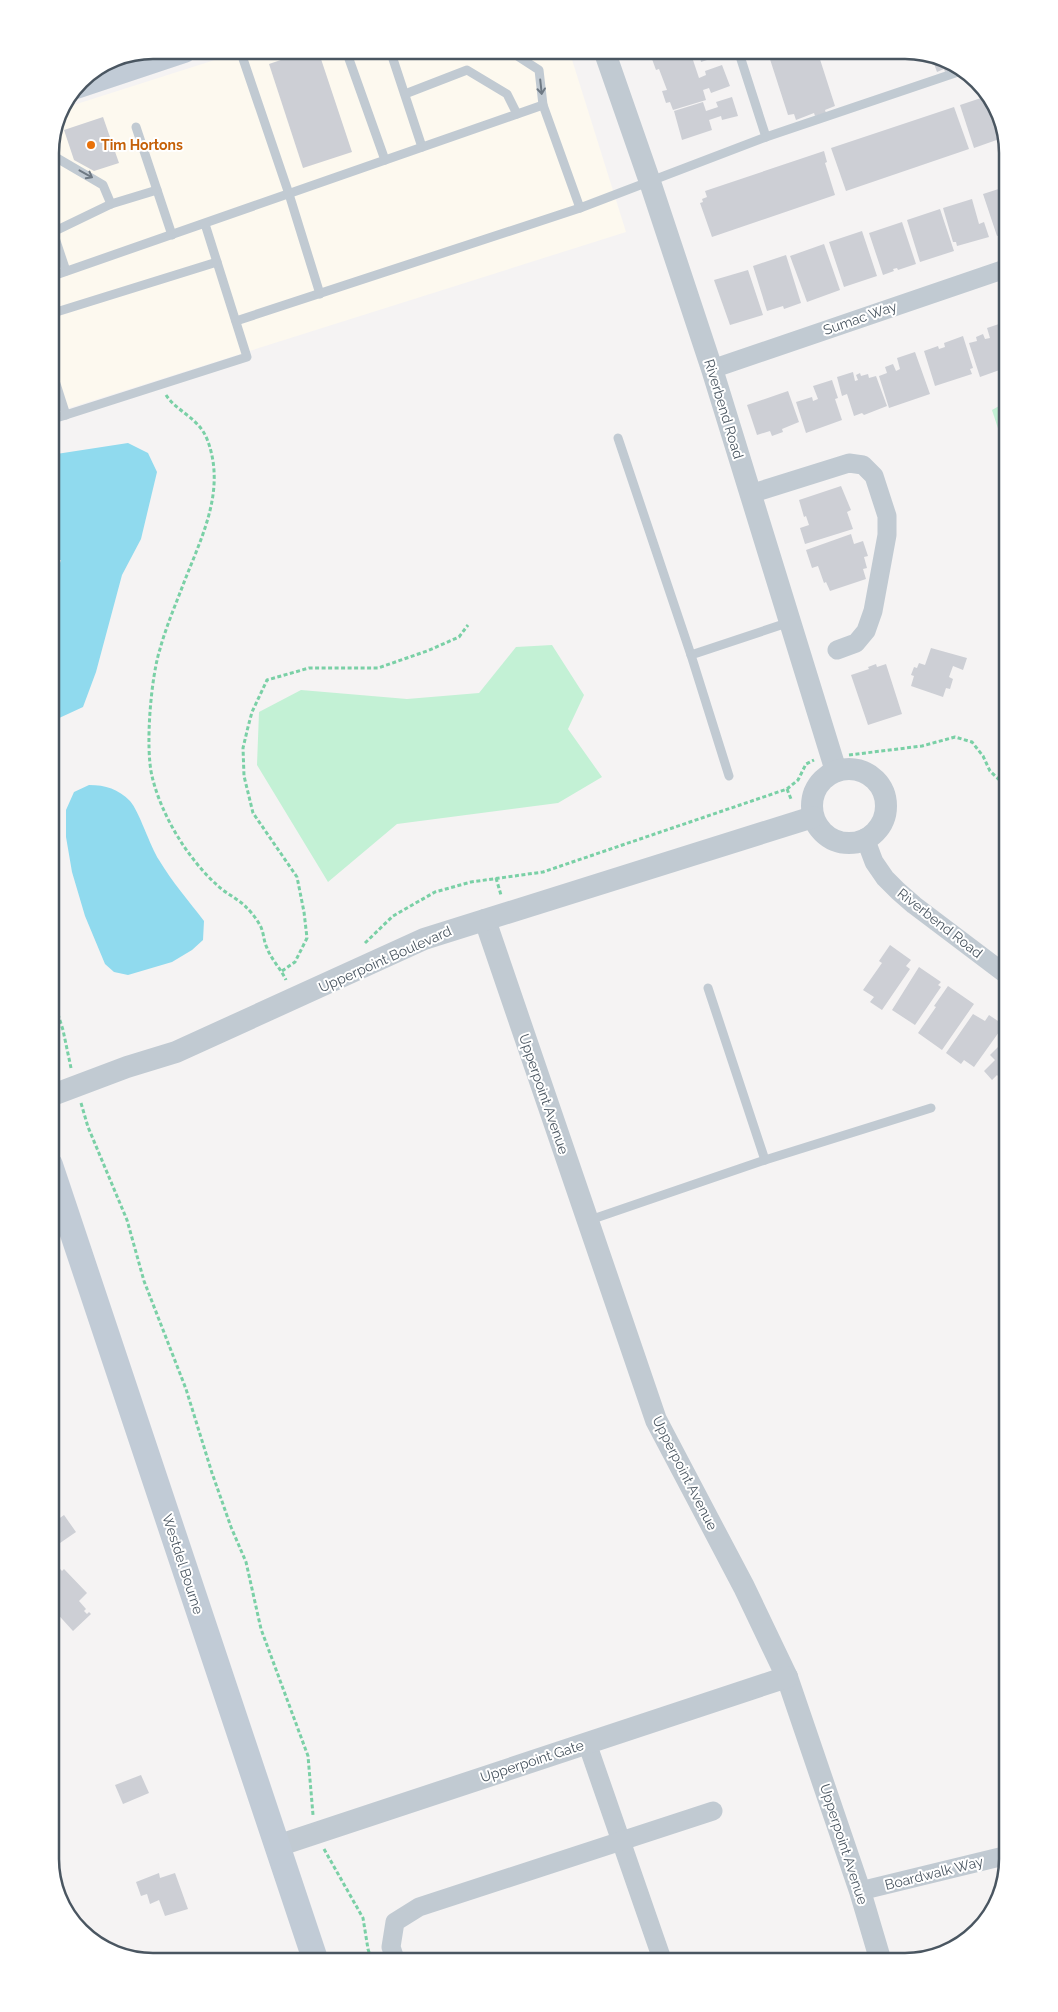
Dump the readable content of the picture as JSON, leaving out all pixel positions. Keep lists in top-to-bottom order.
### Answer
{
  "streets": {
    "main road": ["Westdel Bourne"],
    "street": [
      "Sumac Way",
      "Riverbend Road",
      "Upperpoint Boulevard",
      "Upperpoint Avenue",
      "Upperpoint Gate",
      "Boardwalk Way"
    ]
  },
  "crossings": [
    ["Sumac Way", "Riverbend Road"],
    ["Riverbend Road", "Upperpoint Boulevard"],
    ["Upperpoint Boulevard", "Upperpoint Avenue"],
    ["Upperpoint Avenue", "Upperpoint Gate"],
    ["Upperpoint Avenue", "Boardwalk Way"],
    ["Westdel Bourne", "Upperpoint Gate"]
  ],
  "places": ["Tim Hortons"]
}
